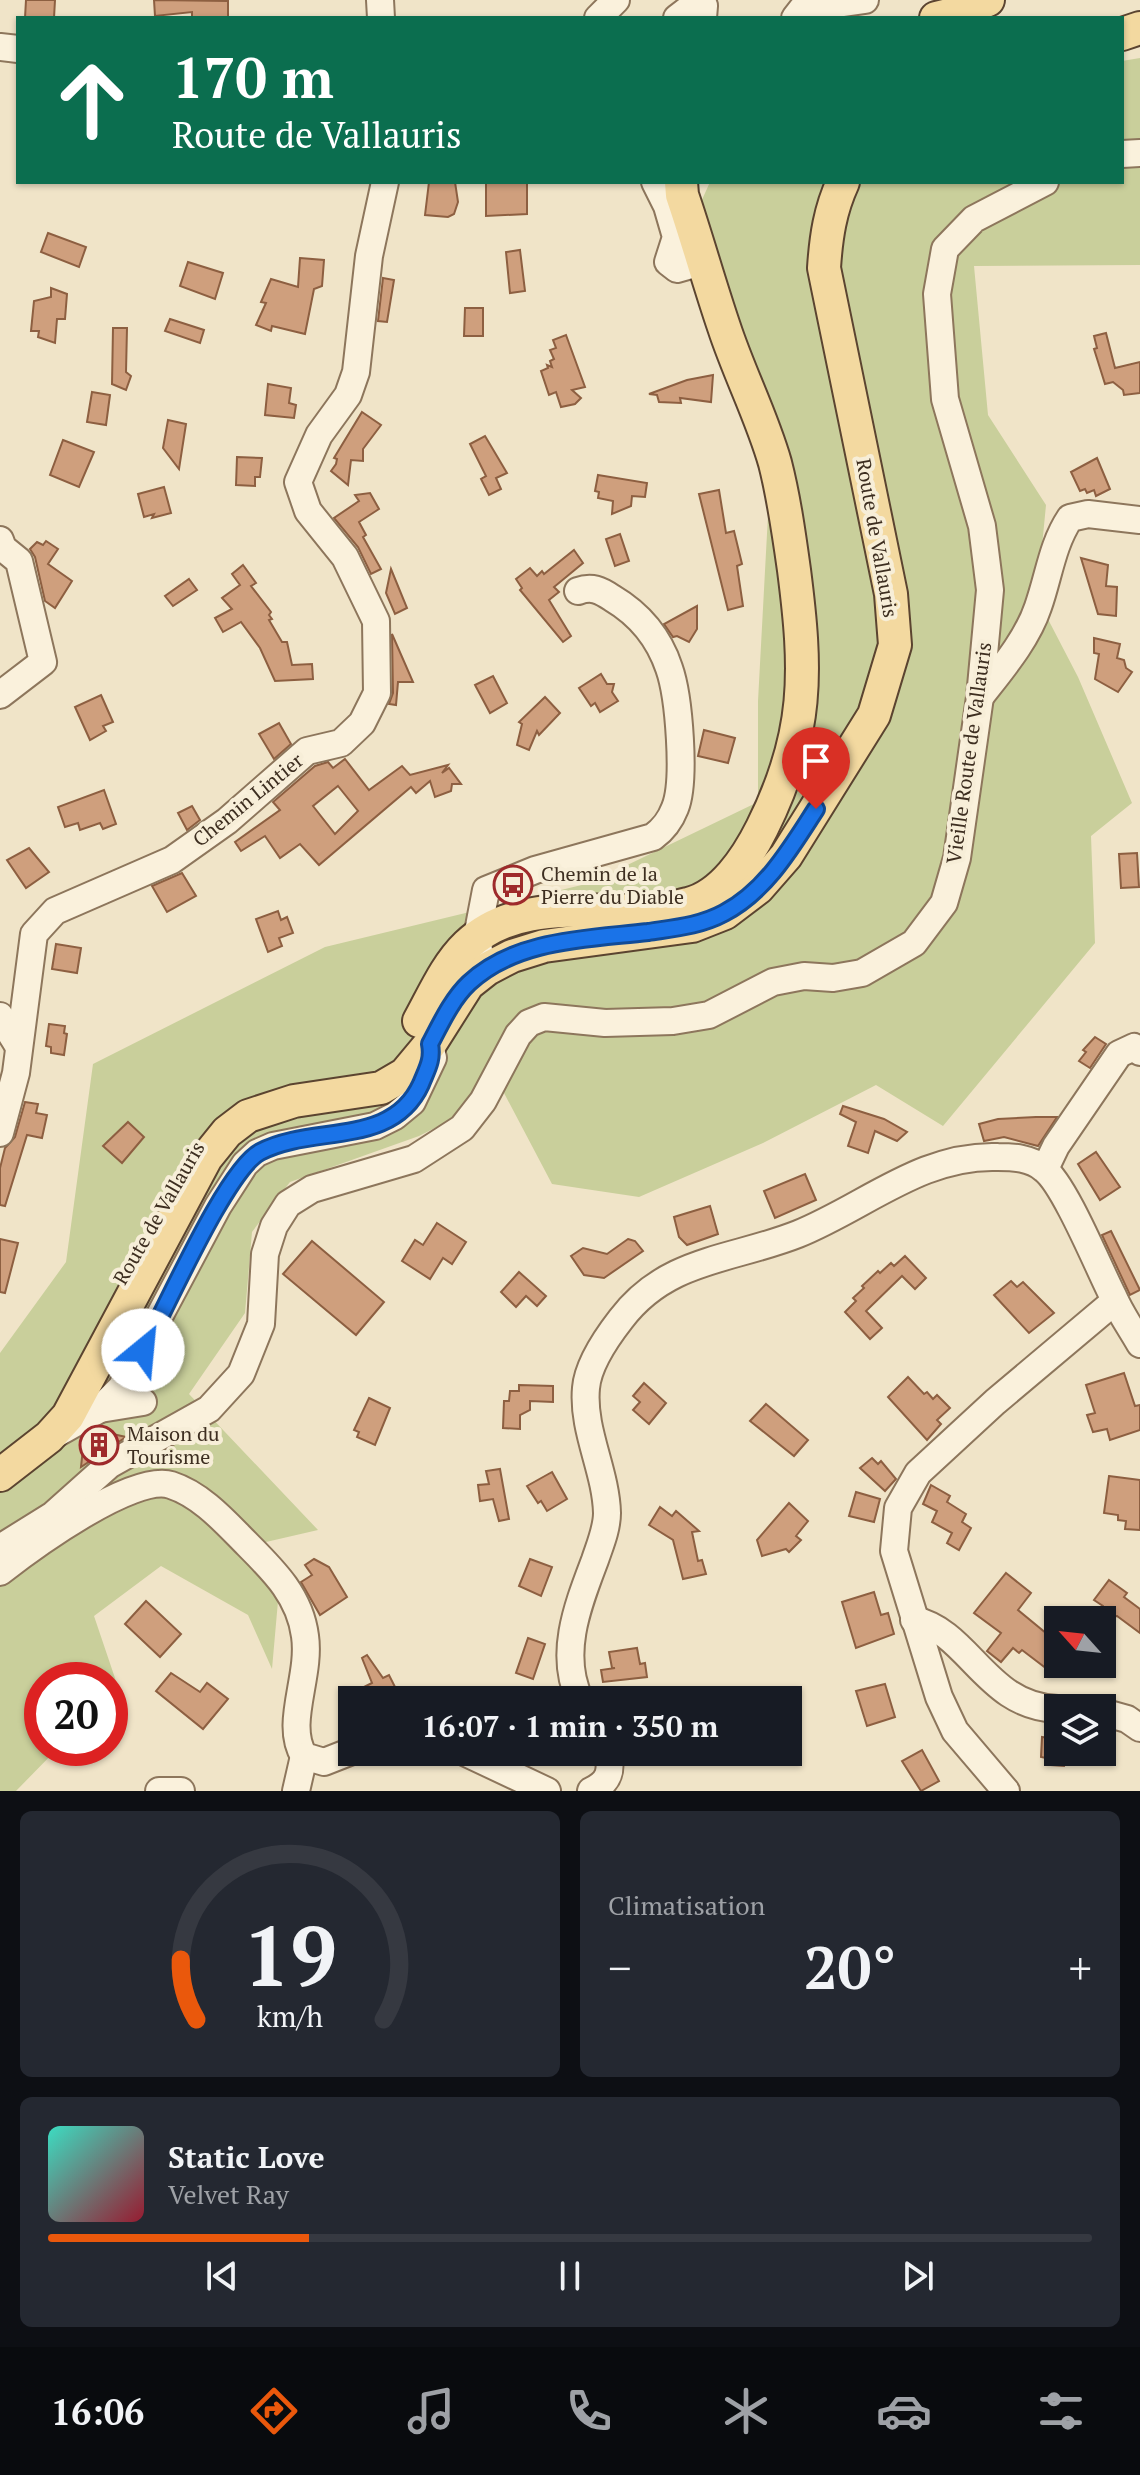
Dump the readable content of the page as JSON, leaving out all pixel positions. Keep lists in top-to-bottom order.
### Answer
{
  "streets": {
    "main road": ["Route de Vallauris"],
    "street": ["Vieille Route de Vallauris", "Chemin Lintier"]
  },
  "places": {
    "bus stop": ["Chemin de la Pierre du Diable"],
    "building": ["Maison du Tourisme"]
  },
  "north": "top left",
  "page": {
    "turn": ["170 m", "Route de Vallauris"],
    "limit": "20",
    "trip": "16:07 · 1 min · 350 m",
    "tile": "Climatisation",
    "heat": ["−", "20°", "+"],
    "song": ["Static Love", "Velvet Ray"],
    "tabs": "16:06",
    "gauge": ["19", "km/h"]
  }
}
